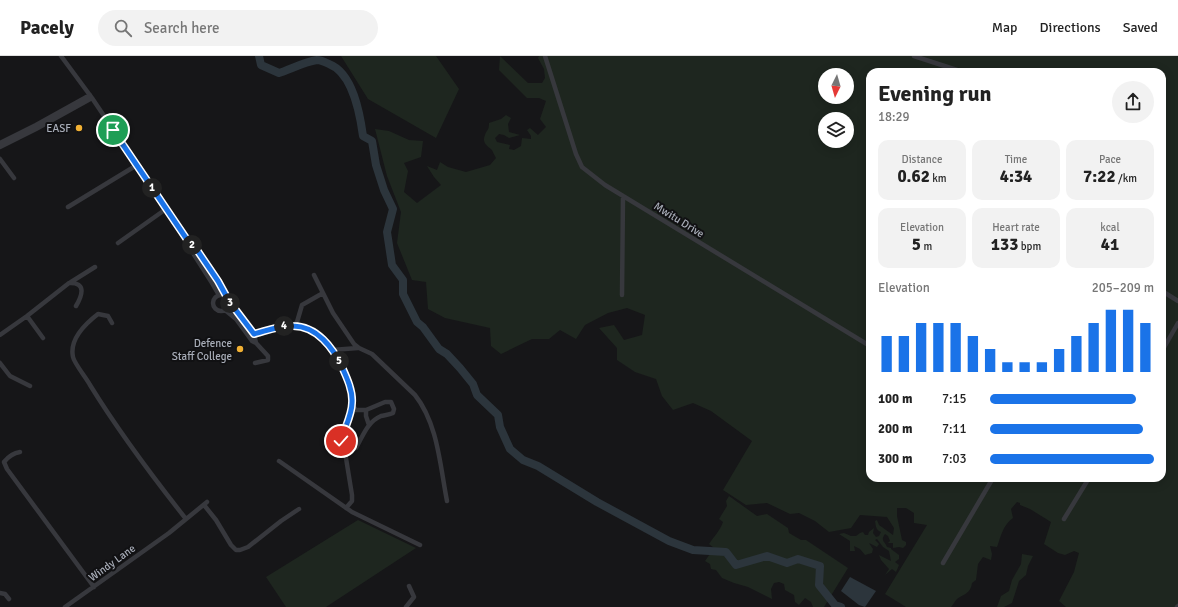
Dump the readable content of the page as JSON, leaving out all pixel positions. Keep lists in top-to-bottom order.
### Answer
{
  "streets": {
    "street": ["Mwitu Drive", "Windy Lane"]
  },
  "places": ["EASF", "Defence Staff College"],
  "north": "bottom",
  "page": {
    "header": "Pacely",
    "search": "Search here",
    "nav": ["Map", "Directions", "Saved"],
    "heading": ["Evening run", "18:29"],
    "stats": [
      ["Distance", "0.62 km"],
      ["Time", "4:34"],
      ["Pace", "7:22 /km"],
      ["Elevation", "5 m"],
      ["Heart rate", "133 bpm"],
      ["kcal", "41"]
    ],
    "pins": [
      "1",
      "2",
      "3",
      "4",
      "5"
    ],
    "chart": ["Elevation", "205–209 m"],
    "list": [
      {
        "name": "100 m",
        "note": "7:15"
      },
      {
        "name": "200 m",
        "note": "7:11"
      },
      {
        "name": "300 m",
        "note": "7:03"
      }
    ]
  }
}
